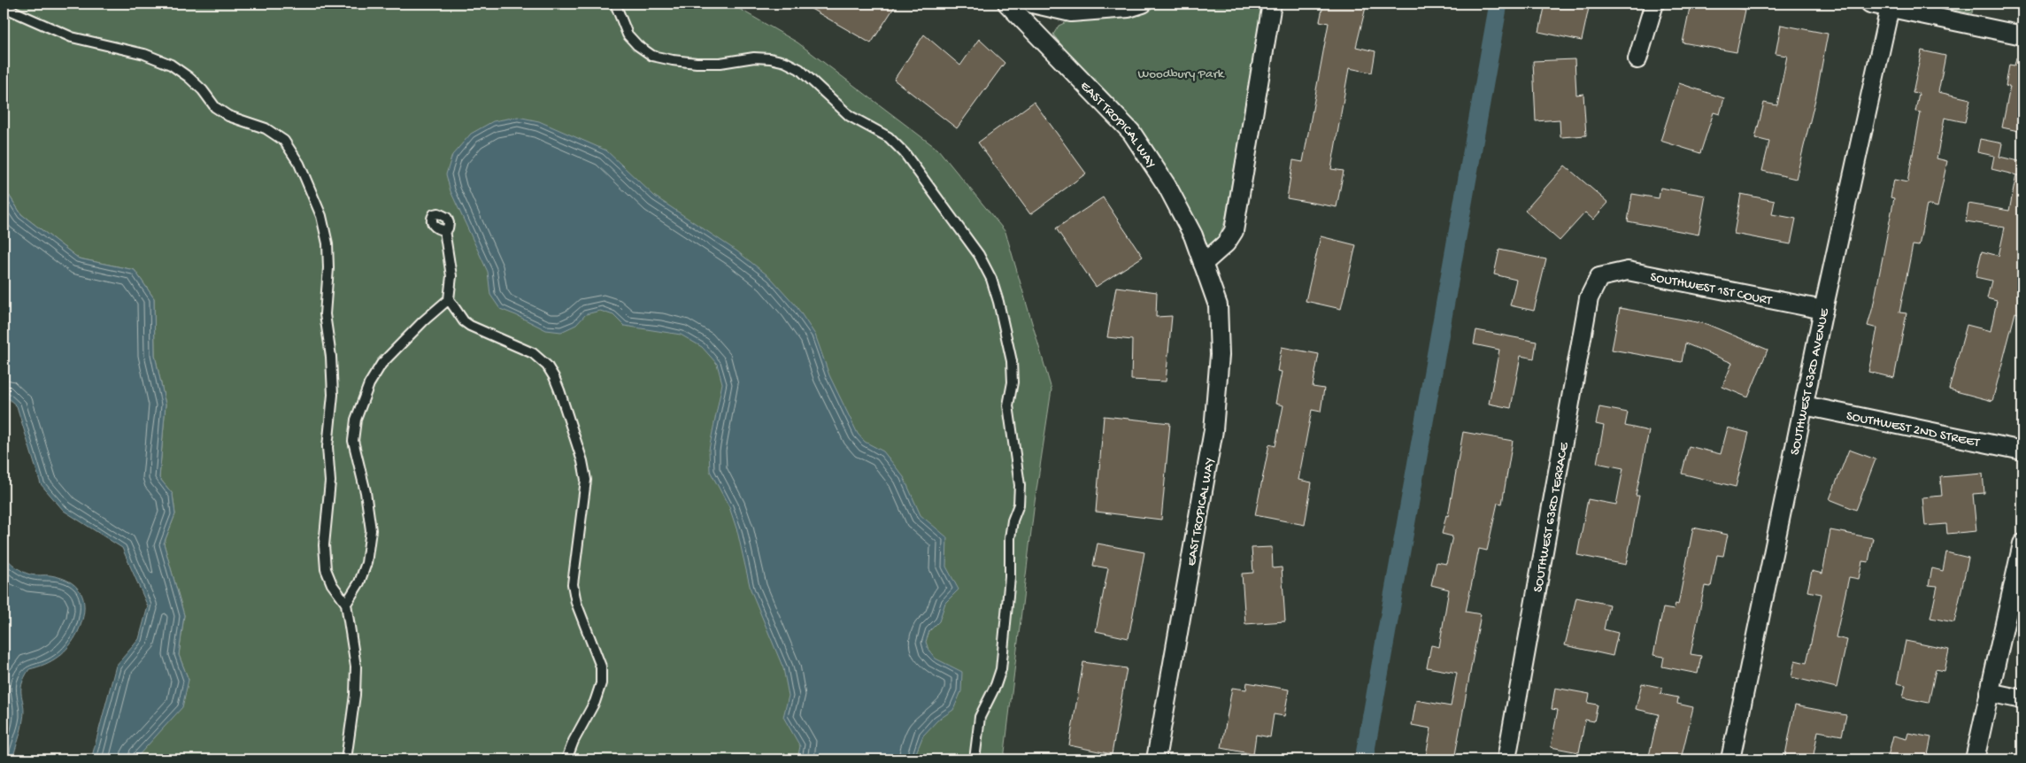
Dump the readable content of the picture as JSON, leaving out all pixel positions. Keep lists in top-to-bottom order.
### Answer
{
  "streets": {
    "street": [
      "EAST TROPICAL WAY",
      "SOUTHWEST 1ST COURT",
      "SOUTHWEST 63RD AVENUE",
      "SOUTHWEST 2ND STREET",
      "SOUTHWEST 63RD TERRACE"
    ]
  },
  "crossings": [
    ["SOUTHWEST 1ST COURT", "SOUTHWEST 63RD AVENUE"],
    ["SOUTHWEST 1ST COURT", "SOUTHWEST 63RD TERRACE"],
    ["SOUTHWEST 63RD AVENUE", "SOUTHWEST 2ND STREET"]
  ],
  "parks": ["Woodbury Park"]
}
